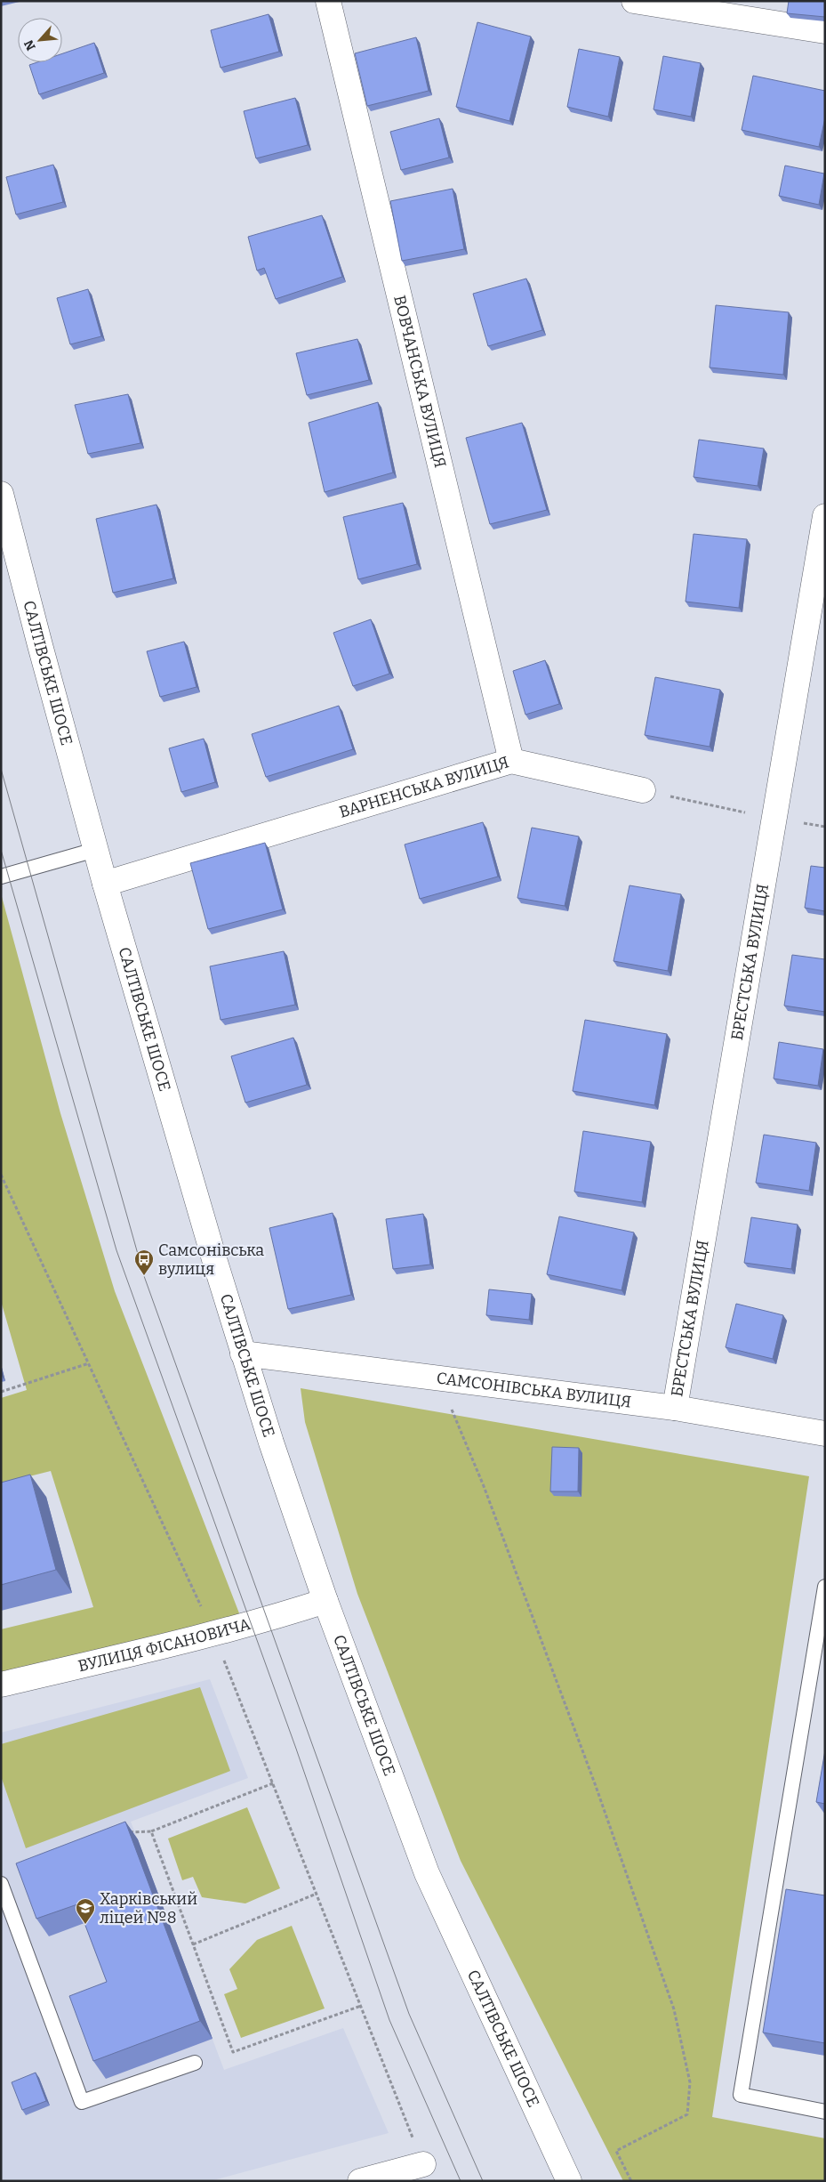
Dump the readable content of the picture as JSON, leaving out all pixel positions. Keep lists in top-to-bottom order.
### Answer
{
  "streets": {
    "street": [
      "ВОВЧАНСЬКА ВУЛИЦЯ",
      "САЛТІВСЬКЕ ШОСЕ",
      "ВАРНЕНСЬКА ВУЛИЦЯ",
      "БРЕСТСЬКА ВУЛИЦЯ",
      "САМСОНІВСЬКА ВУЛИЦЯ",
      "ВУЛИЦЯ ФІСАНОВИЧА"
    ]
  },
  "crossings": [
    ["ВОВЧАНСЬКА ВУЛИЦЯ", "ВАРНЕНСЬКА ВУЛИЦЯ"],
    ["САЛТІВСЬКЕ ШОСЕ", "ВАРНЕНСЬКА ВУЛИЦЯ"],
    ["САЛТІВСЬКЕ ШОСЕ", "САМСОНІВСЬКА ВУЛИЦЯ"],
    ["САЛТІВСЬКЕ ШОСЕ", "ВУЛИЦЯ ФІСАНОВИЧА"],
    ["БРЕСТСЬКА ВУЛИЦЯ", "САМСОНІВСЬКА ВУЛИЦЯ"]
  ],
  "places": {
    "bus stop": ["Самсонівська вулиця"],
    "school or university": ["Харківський ліцей №8"]
  },
  "north": "bottom left"
}
